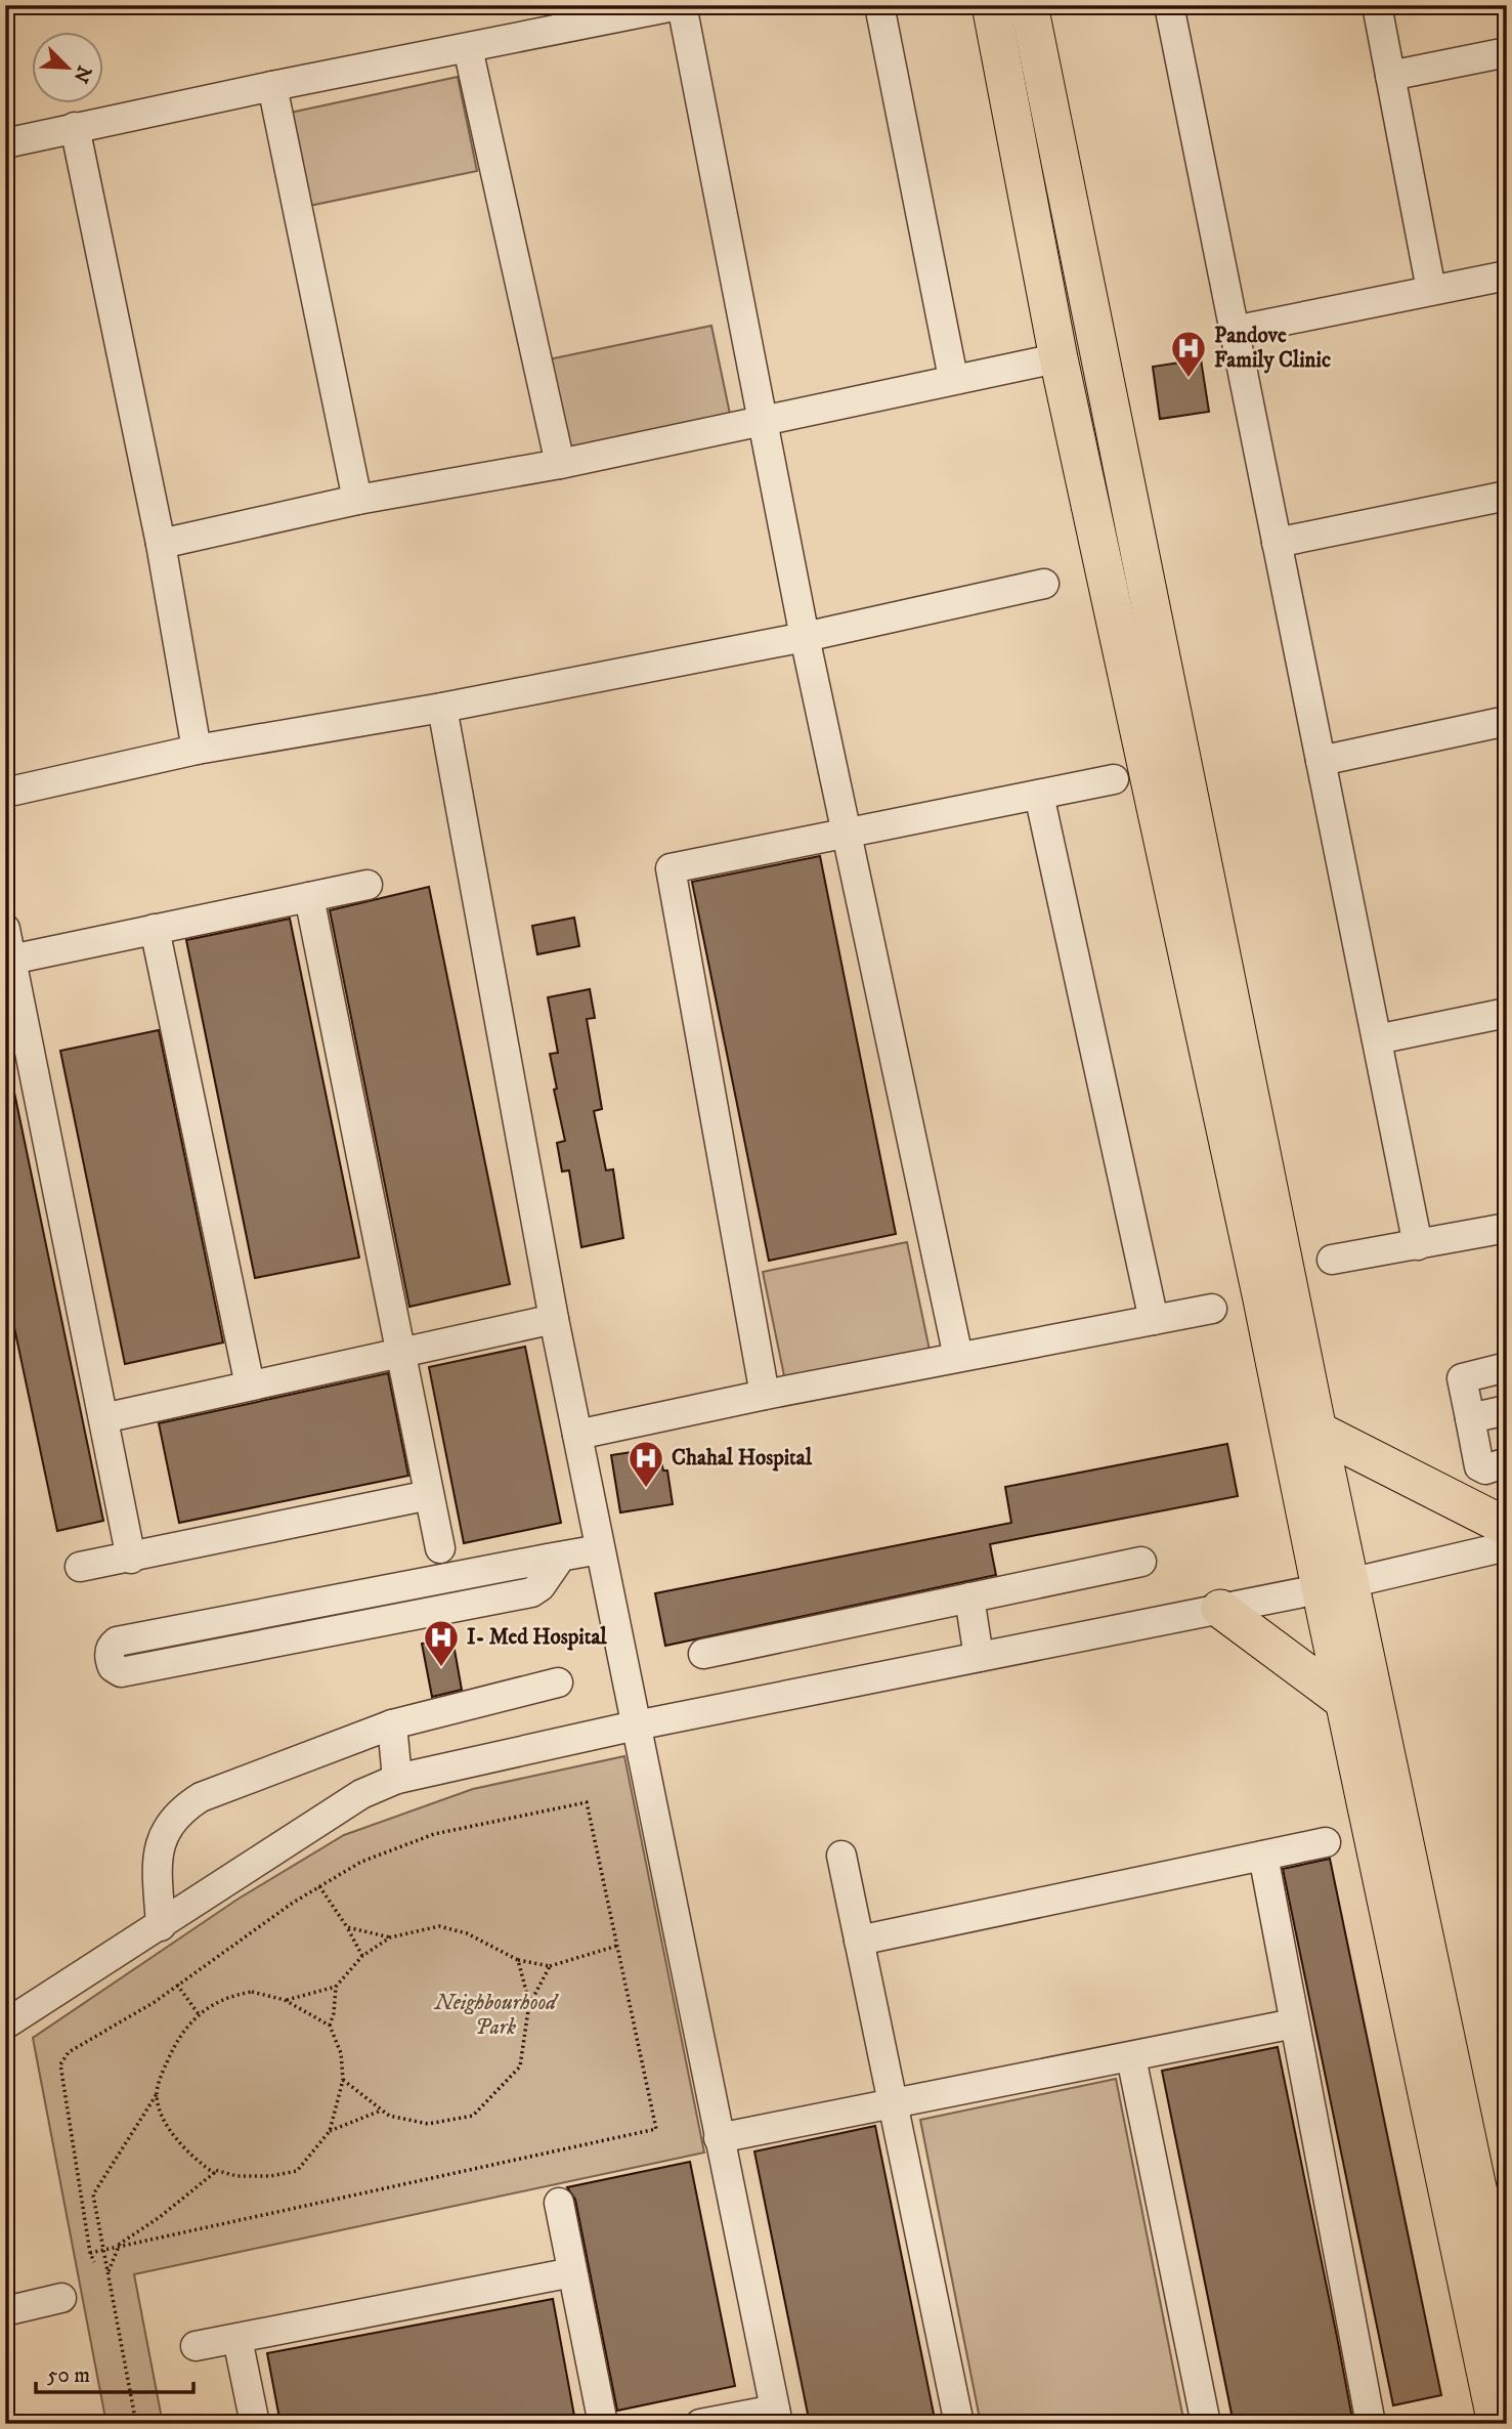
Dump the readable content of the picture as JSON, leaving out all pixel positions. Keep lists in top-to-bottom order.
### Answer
{
  "parks": ["Neighbourhood Park"],
  "places": {
    "hospital": ["Pandove Family Clinic", "Chahal Hospital", "I- Med Hospital"]
  },
  "scale_bar": "50 m",
  "north": "bottom right"
}
